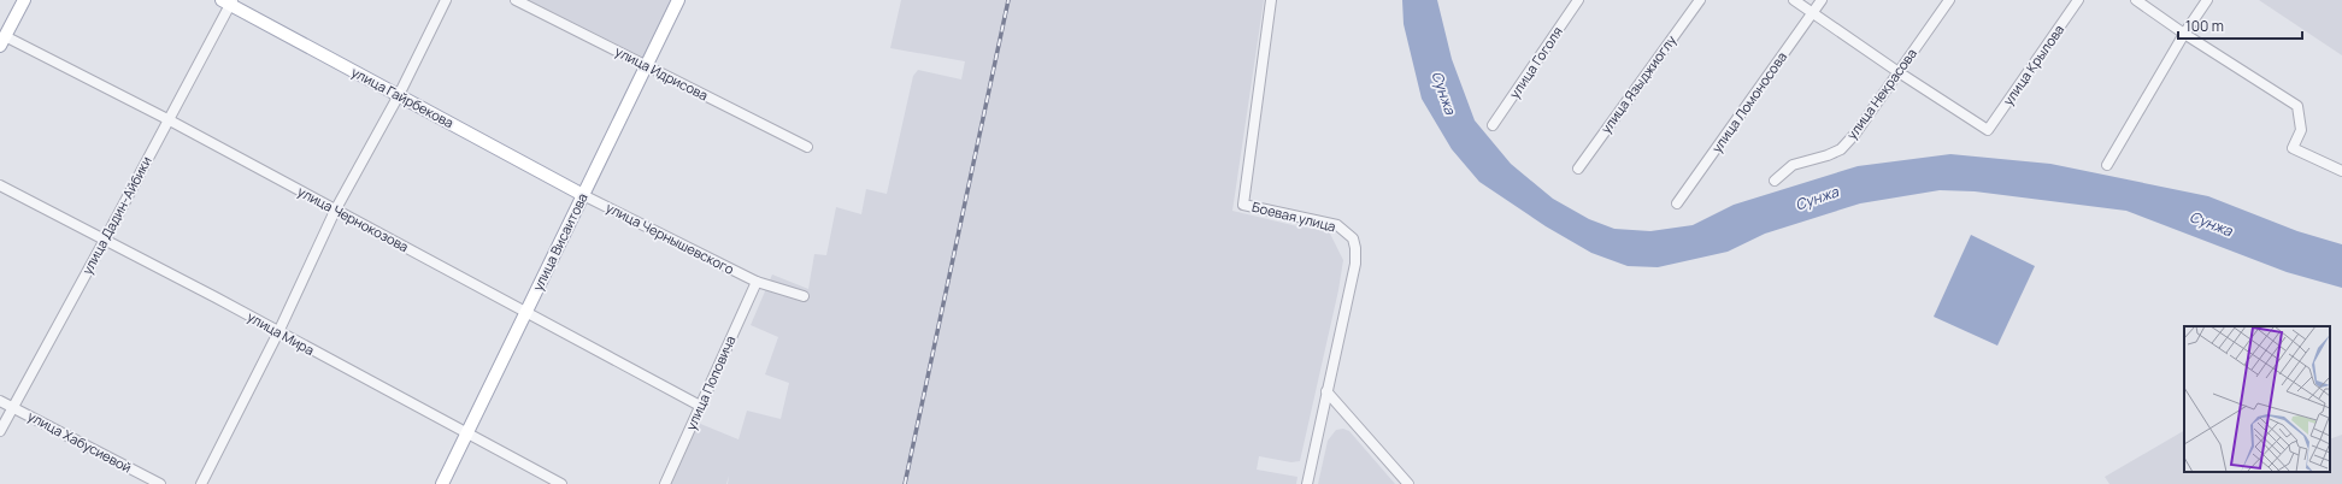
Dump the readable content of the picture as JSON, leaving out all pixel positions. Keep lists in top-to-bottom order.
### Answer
{
  "streets": {
    "main road": ["улица Гайрбекова", "улица Висаитова"],
    "street": [
      "улица Гоголя",
      "улица Крылова",
      "улица Идрисова",
      "улица Языджиоглу",
      "улица Некрасова",
      "улица Ломоносова",
      "улица Дадин-Айбики",
      "Боевая улица",
      "улица Чернокозова",
      "улица Чернышевского",
      "улица Мира",
      "улица Поповича",
      "улица Хабусиевой"
    ]
  },
  "crossings": [
    ["улица Крылова", "улица Некрасова"],
    ["улица Идрисова", "улица Висаитова"],
    ["улица Гайрбекова", "улица Дадин-Айбики"],
    ["улица Гайрбекова", "улица Чернышевского"],
    ["улица Гайрбекова", "улица Висаитова"],
    ["улица Дадин-Айбики", "улица Чернокозова"],
    ["улица Дадин-Айбики", "улица Мира"],
    ["улица Дадин-Айбики", "улица Хабусиевой"],
    ["улица Чернокозова", "улица Висаитова"],
    ["улица Чернокозова", "улица Поповича"],
    ["улица Чернышевского", "улица Висаитова"],
    ["улица Чернышевского", "улица Поповича"],
    ["улица Висаитова", "улица Мира"]
  ],
  "water": ["Сунжа"],
  "scale_bar": "100 m"
}
